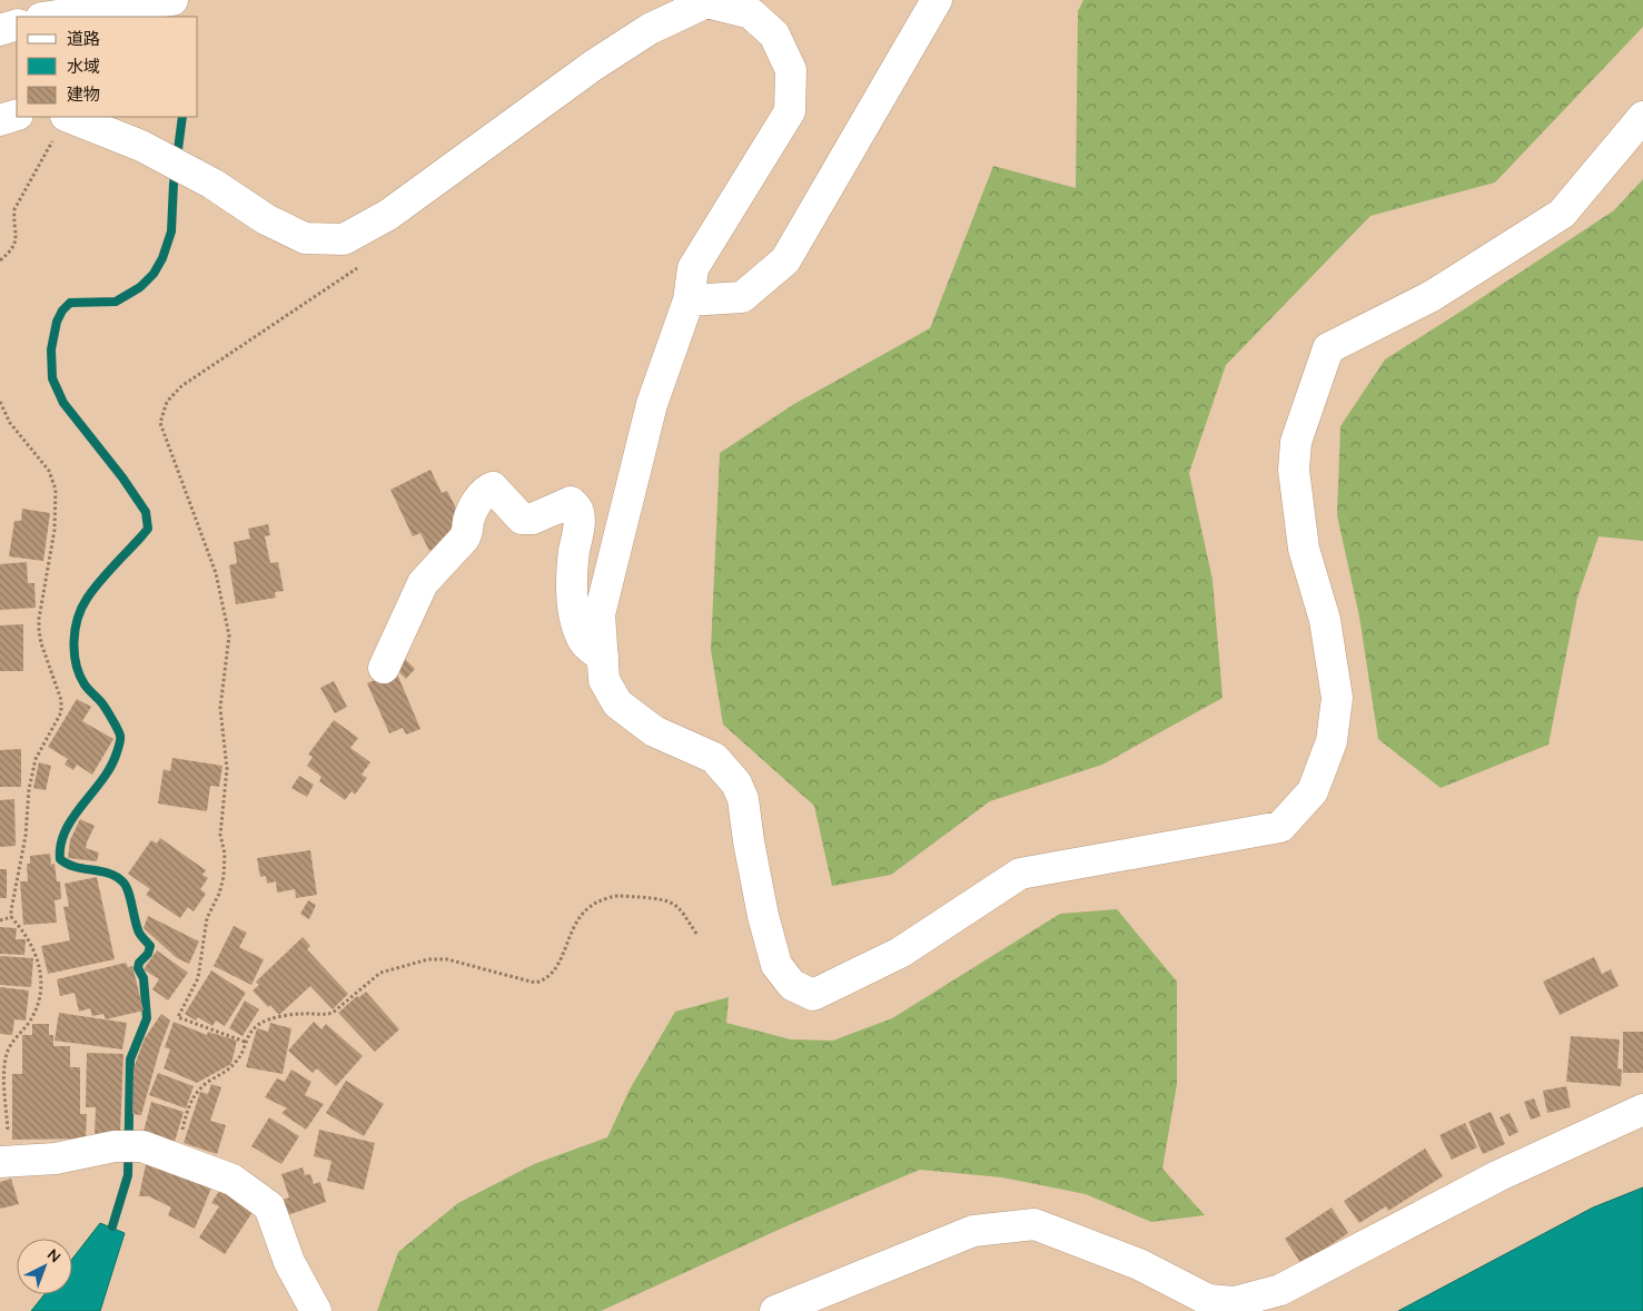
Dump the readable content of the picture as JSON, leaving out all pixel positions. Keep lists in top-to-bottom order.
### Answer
{
  "legend": ["道路", "水域", "建物"],
  "north": "top right"
}
